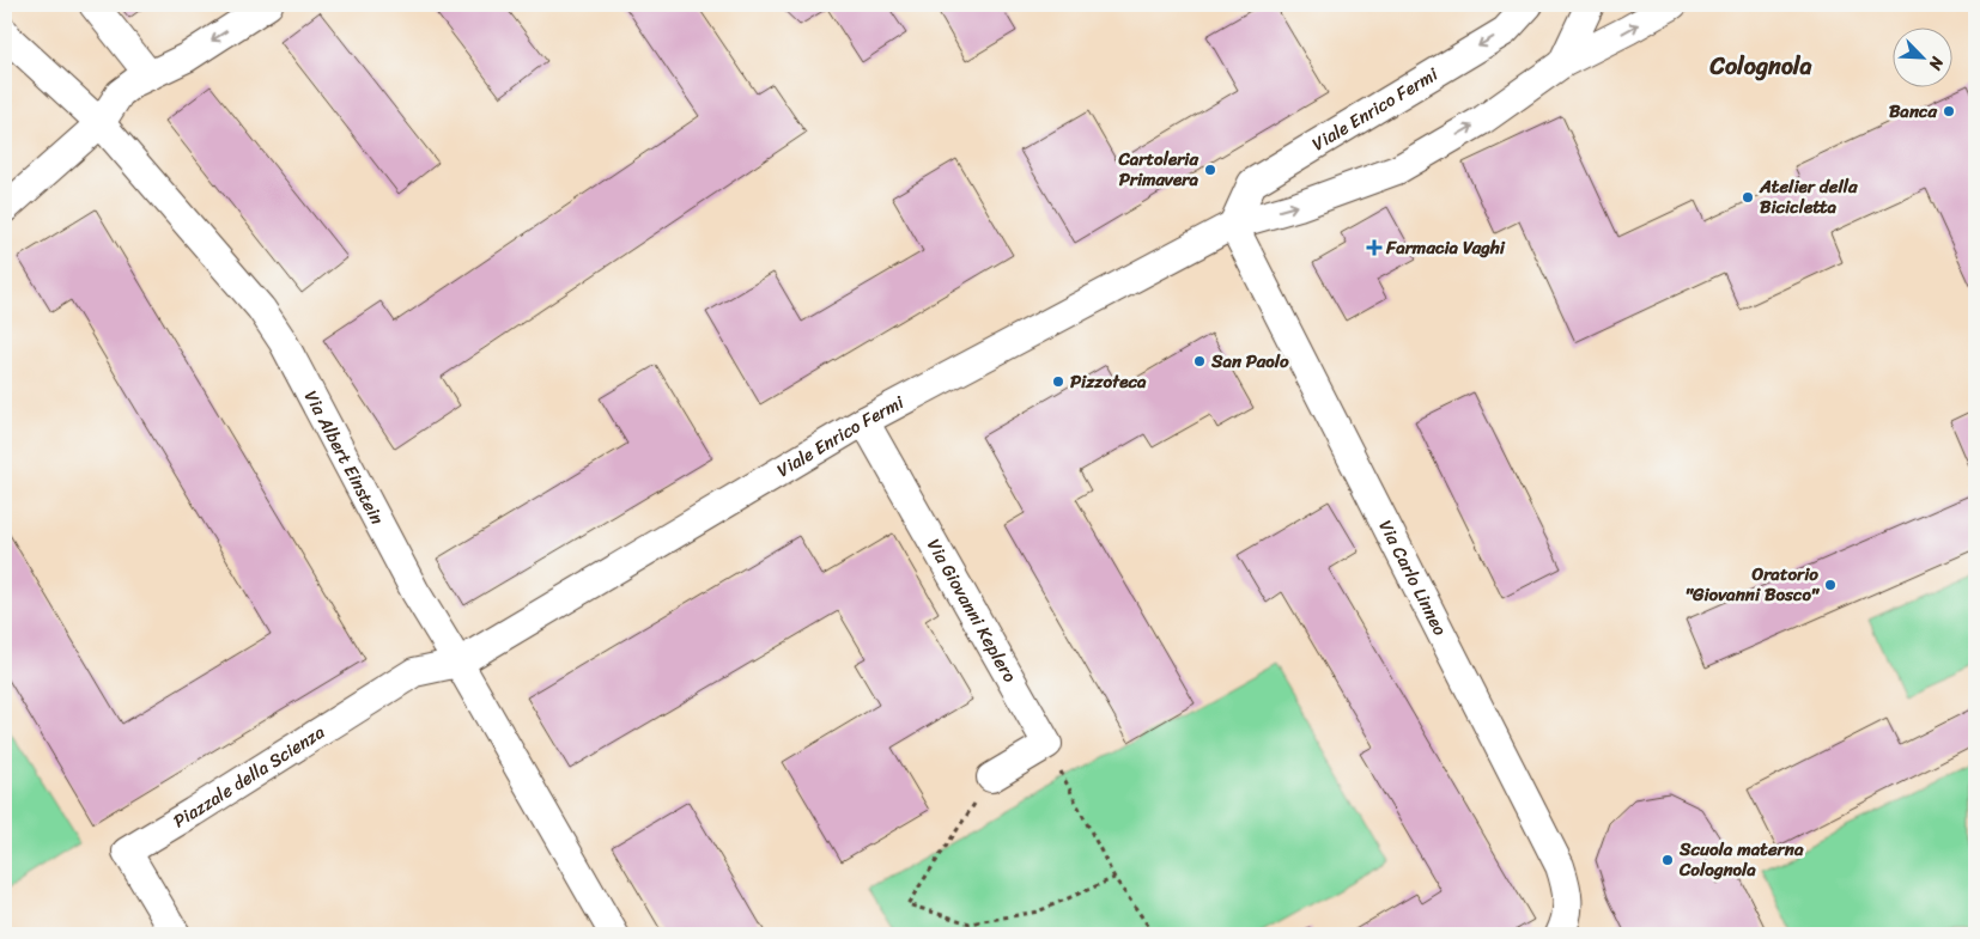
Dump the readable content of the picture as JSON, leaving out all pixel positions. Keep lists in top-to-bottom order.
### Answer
{
  "streets": {
    "street": [
      "Viale Enrico Fermi",
      "Via Albert Einstein",
      "Via Carlo Linneo",
      "Via Giovanni Keplero",
      "Piazzale della Scienza"
    ]
  },
  "crossings": [
    ["Viale Enrico Fermi", "Via Albert Einstein"],
    ["Viale Enrico Fermi", "Via Carlo Linneo"],
    ["Viale Enrico Fermi", "Via Giovanni Keplero"],
    ["Viale Enrico Fermi", "Piazzale della Scienza"],
    ["Via Albert Einstein", "Piazzale della Scienza"]
  ],
  "districts": ["Colognola"],
  "places": {
    "other": [
      "Banca",
      "Cartoleria Primavera",
      "Atelier della Bicicletta",
      "San Paolo",
      "Pizzoteca",
      "Oratorio \"Giovanni Bosco\"",
      "Scuola materna Colognola"
    ],
    "health": ["Farmacia Vaghi"]
  },
  "north": "bottom right"
}
